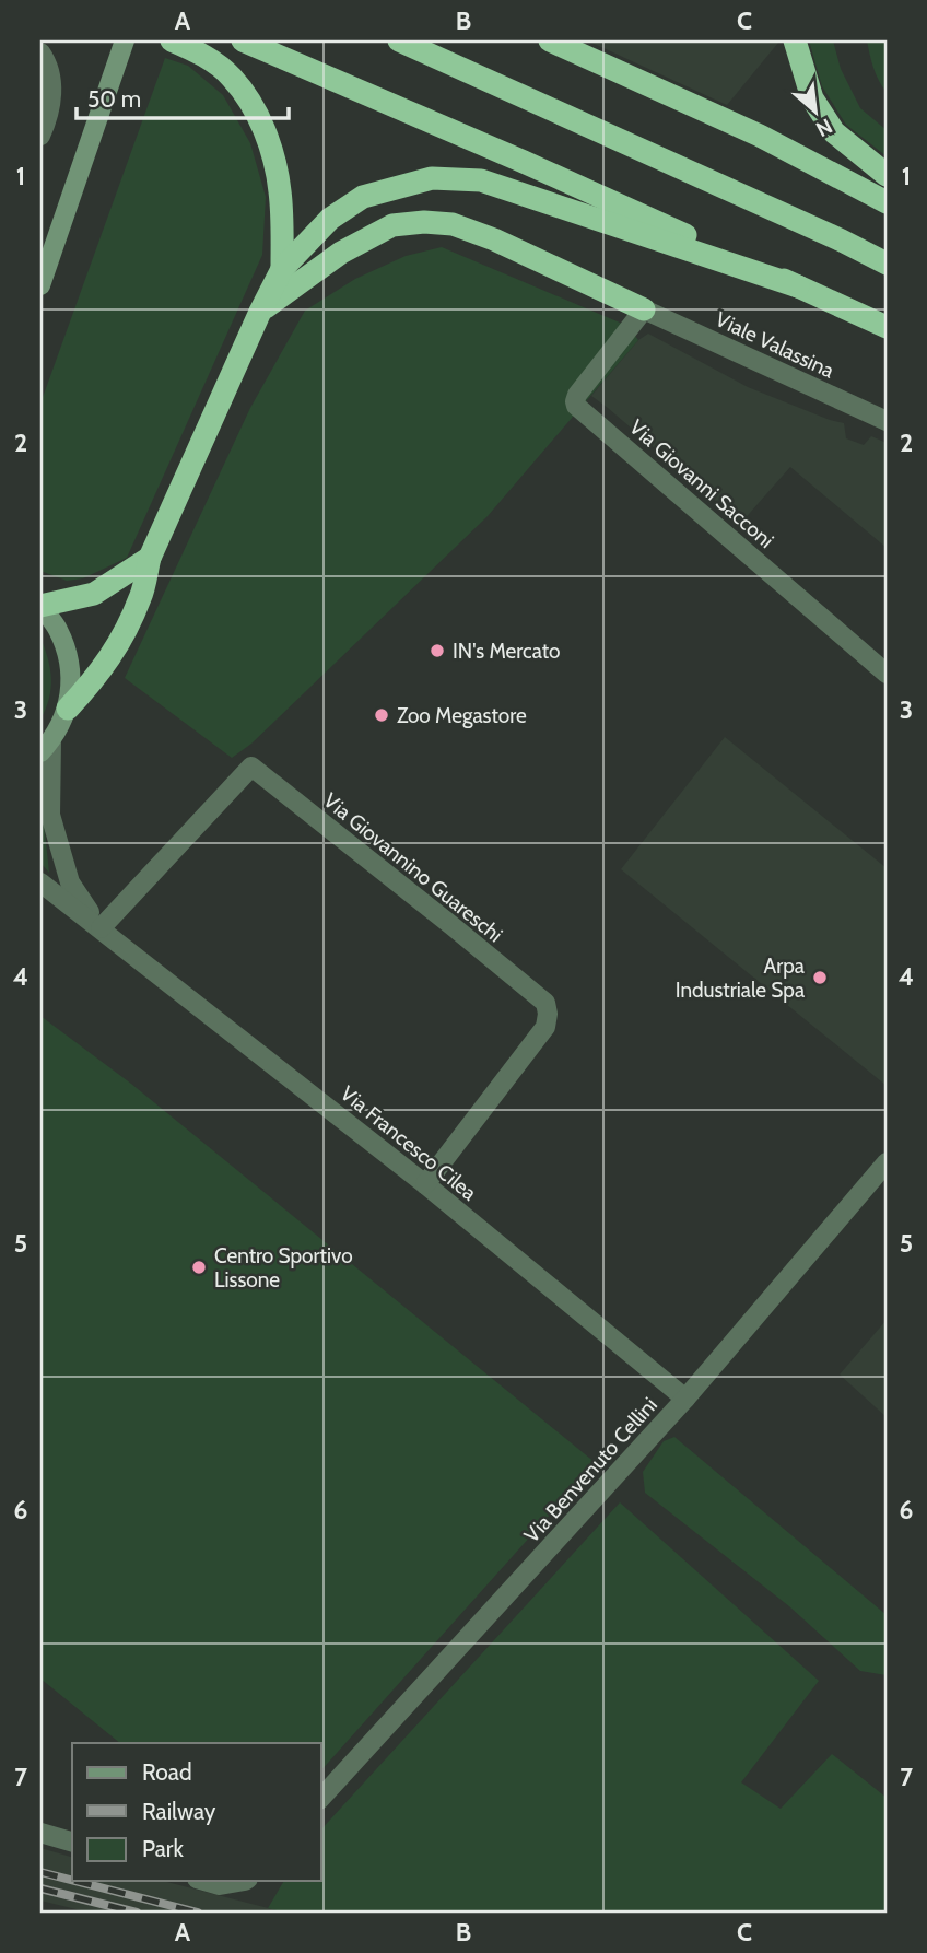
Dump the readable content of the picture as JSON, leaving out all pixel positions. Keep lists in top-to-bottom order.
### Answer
{
  "streets": {
    "street": [
      "Viale Valassina",
      "Via Giovanni Sacconi",
      "Via Giovannino Guareschi",
      "Via Francesco Cilea",
      "Via Benvenuto Cellini"
    ]
  },
  "crossings": [
    ["Viale Valassina", "Via Giovanni Sacconi"],
    ["Via Giovannino Guareschi", "Via Francesco Cilea"],
    ["Via Francesco Cilea", "Via Benvenuto Cellini"]
  ],
  "places": [
    "IN's Mercato",
    "Zoo Megastore",
    "Arpa Industriale Spa",
    "Centro Sportivo Lissone"
  ],
  "legend": ["Road", "Railway", "Park"],
  "scale_bar": "50 m",
  "north": "bottom right",
  "grid": {
    "columns": ["A", "B", "C"],
    "rows": [
      "1",
      "2",
      "3",
      "4",
      "5",
      "6",
      "7"
    ]
  }
}
